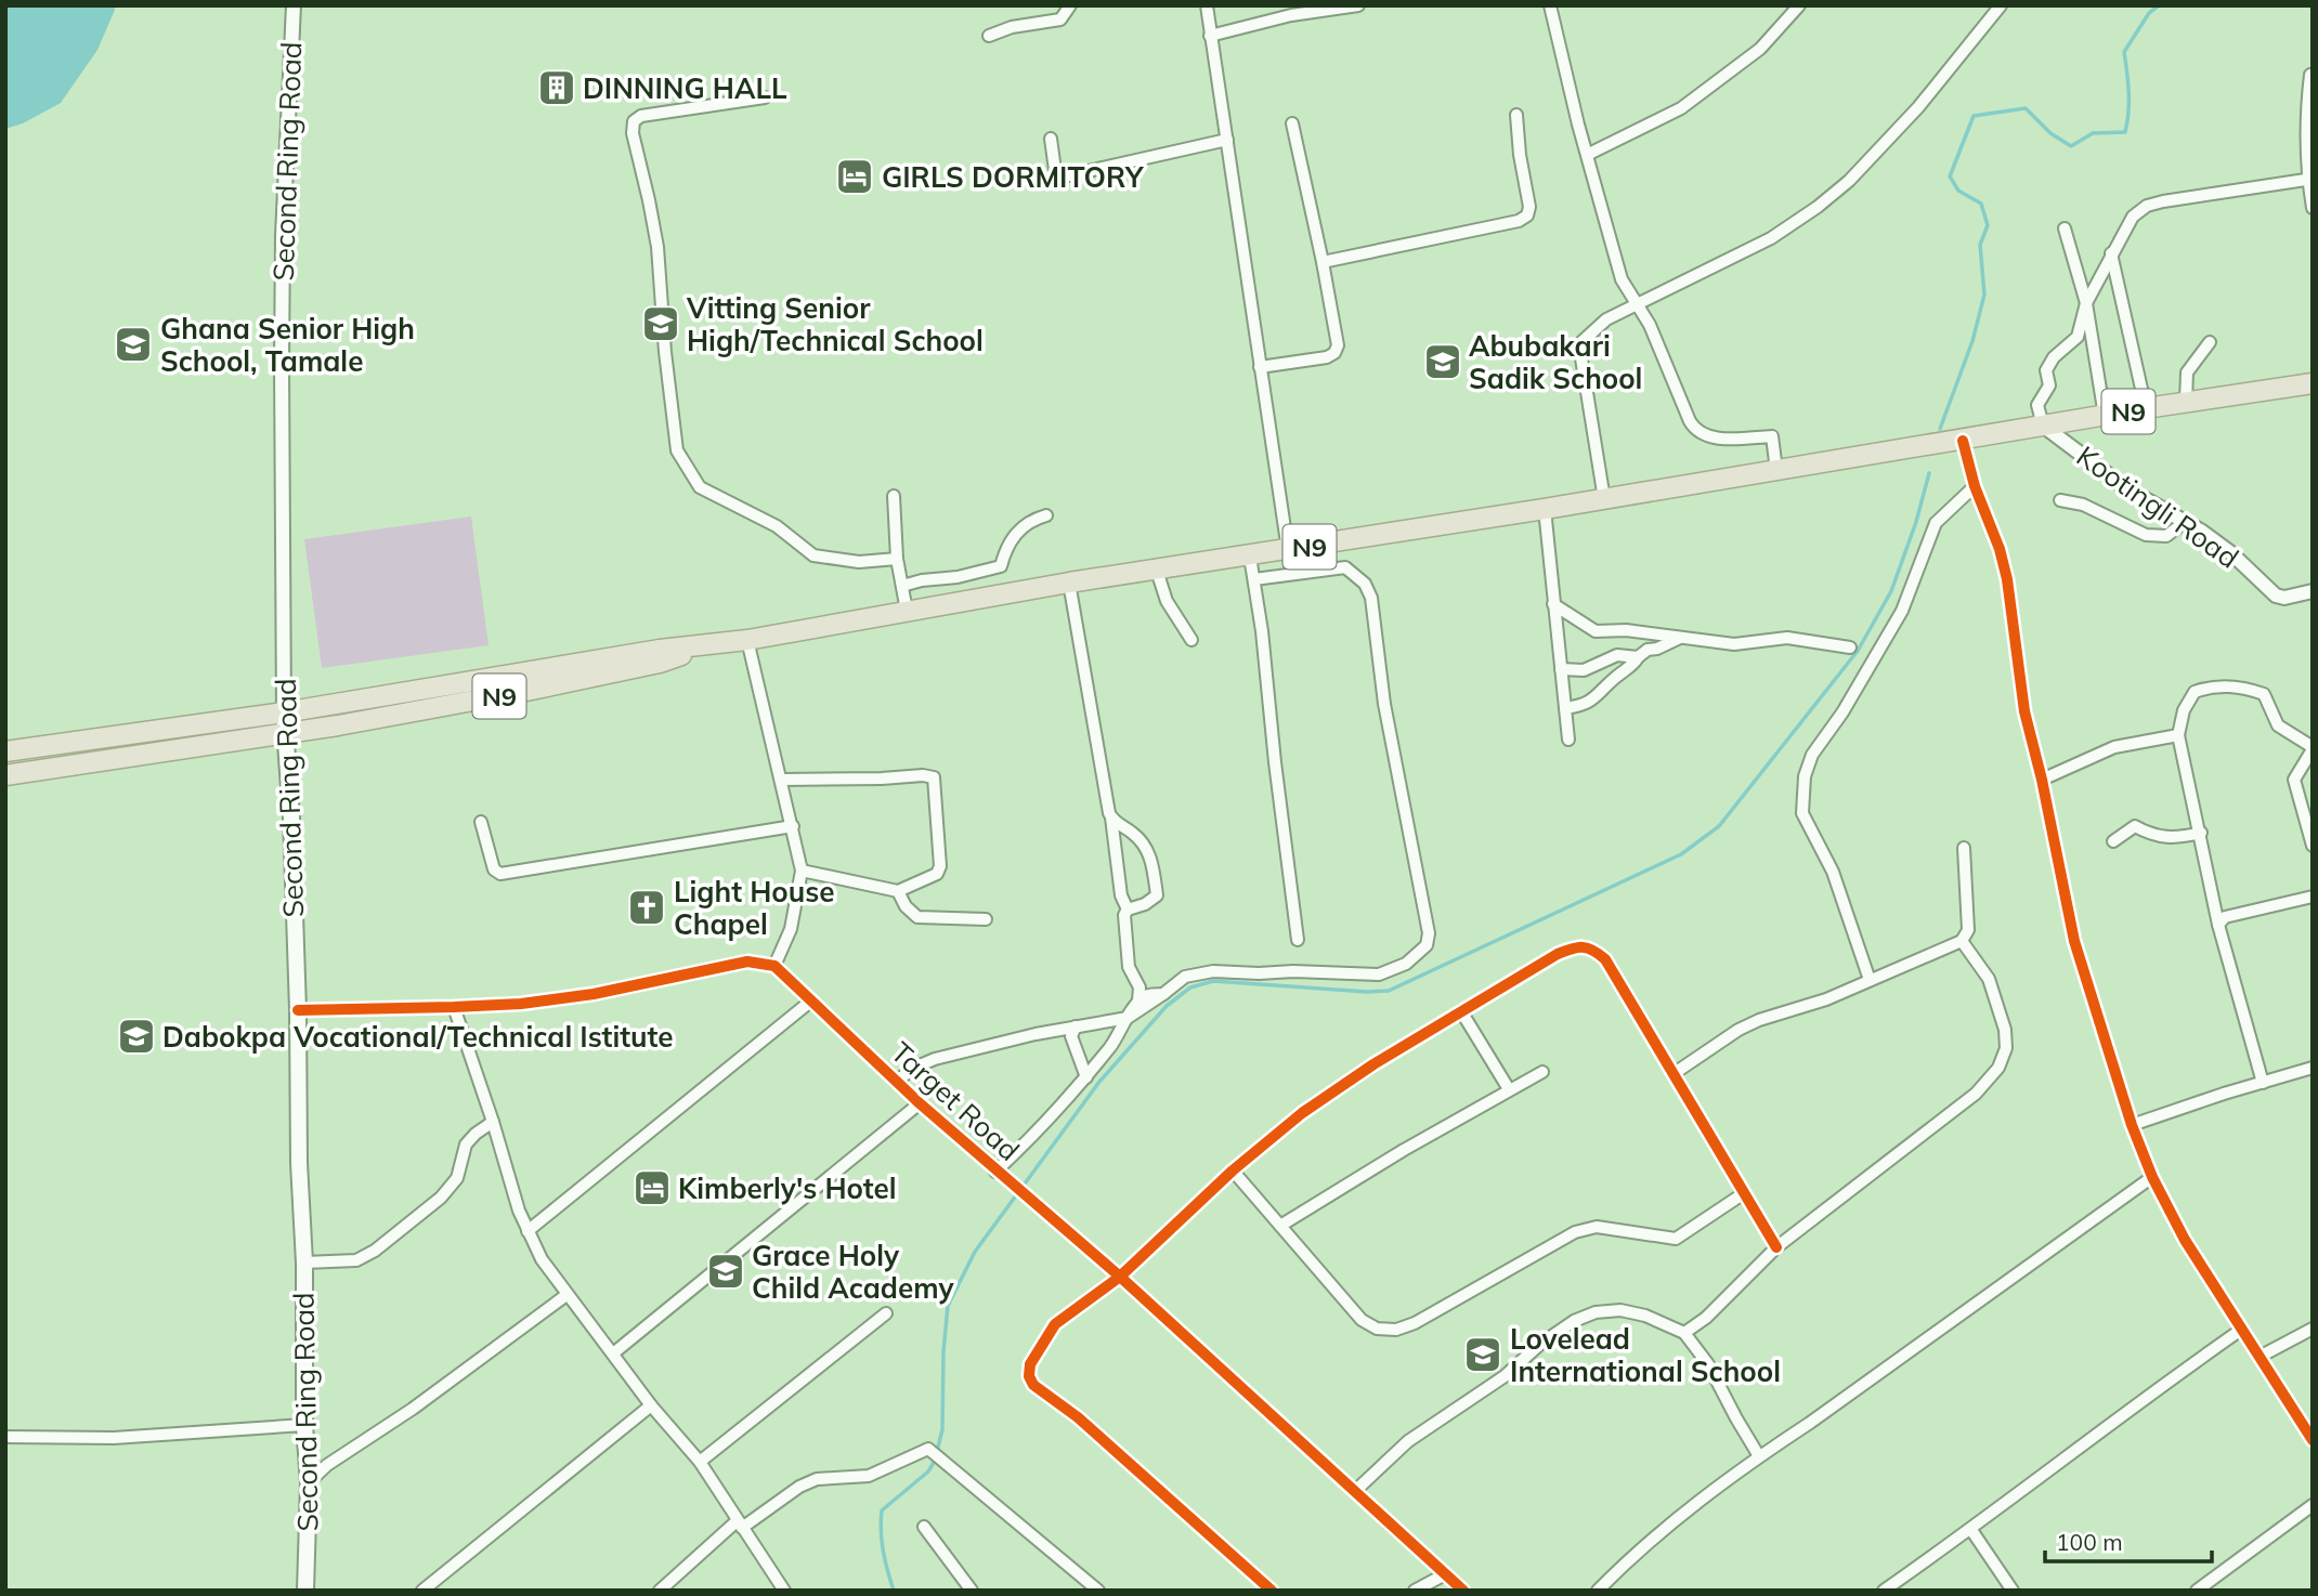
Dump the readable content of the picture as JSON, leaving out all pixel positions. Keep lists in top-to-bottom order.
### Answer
{
  "streets": {
    "highway": ["N9"],
    "main road": ["Second Ring Road"],
    "street": ["Kootingli Road", "Target Road"]
  },
  "crossings": [
    ["Second Ring Road", "N9"],
    ["N9", "Kootingli Road"]
  ],
  "places": {
    "building": ["DINNING HALL"],
    "hotel": ["GIRLS DORMITORY", "Kimberly's Hotel"],
    "school or university": [
      "Vitting Senior High/Technical School",
      "Ghana Senior High School, Tamale",
      "Abubakari Sadik School",
      "Dabokpa Vocational/Technical Istitute",
      "Grace Holy Child Academy",
      "Lovelead International School"
    ],
    "church": ["Light House Chapel"]
  },
  "scale_bar": "100 m"
}
